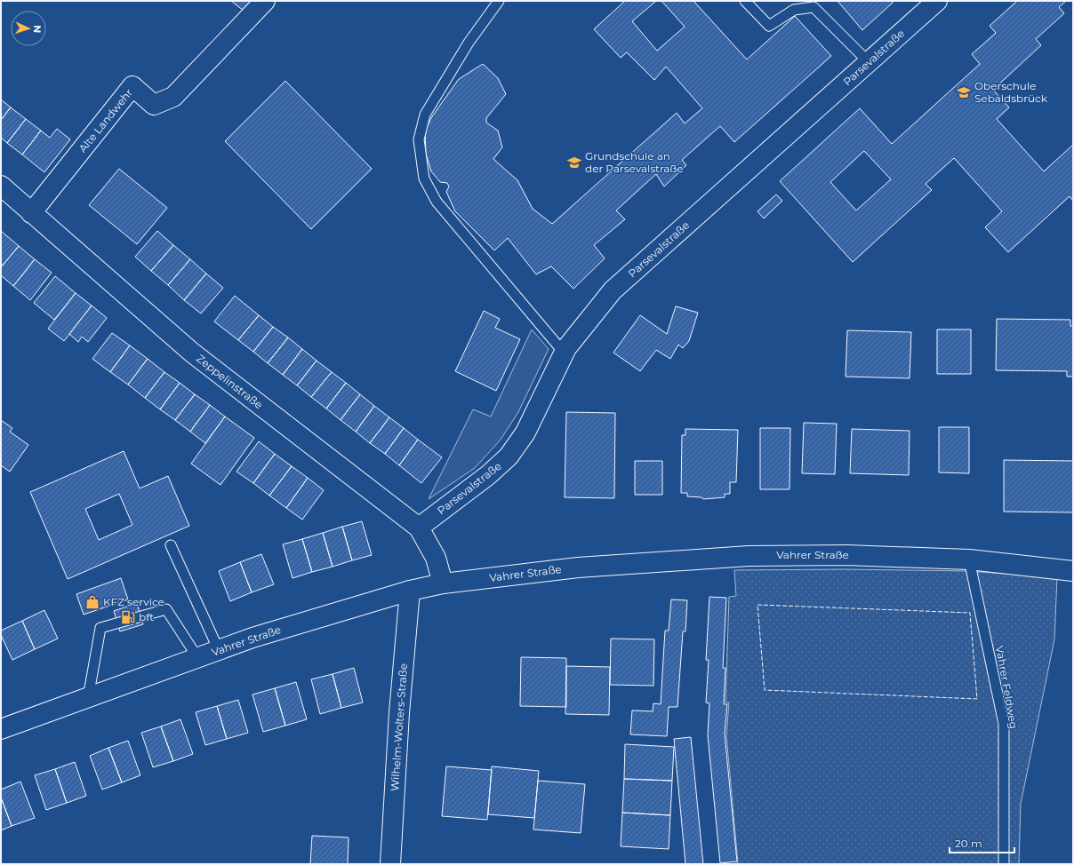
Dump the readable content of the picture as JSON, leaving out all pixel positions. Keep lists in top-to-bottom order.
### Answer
{
  "streets": {
    "street": [
      "Parsevalstraße",
      "Alte Landwehr",
      "Zeppelinstraße",
      "Vahrer Straße",
      "Wilhelm-Wolters-Straße"
    ],
    "lane": ["Vahrer Feldweg"]
  },
  "crossings": [
    ["Parsevalstraße", "Zeppelinstraße"],
    ["Alte Landwehr", "Zeppelinstraße"],
    ["Zeppelinstraße", "Vahrer Straße"],
    ["Vahrer Straße", "Vahrer Feldweg"],
    ["Vahrer Straße", "Wilhelm-Wolters-Straße"]
  ],
  "places": {
    "school or university": ["Oberschule Sebaldsbrück", "Grundschule an der Parsevalstraße"],
    "shop": ["KFZ service"],
    "fuel station": ["bft"]
  },
  "scale_bar": "20 m",
  "north": "right"
}
